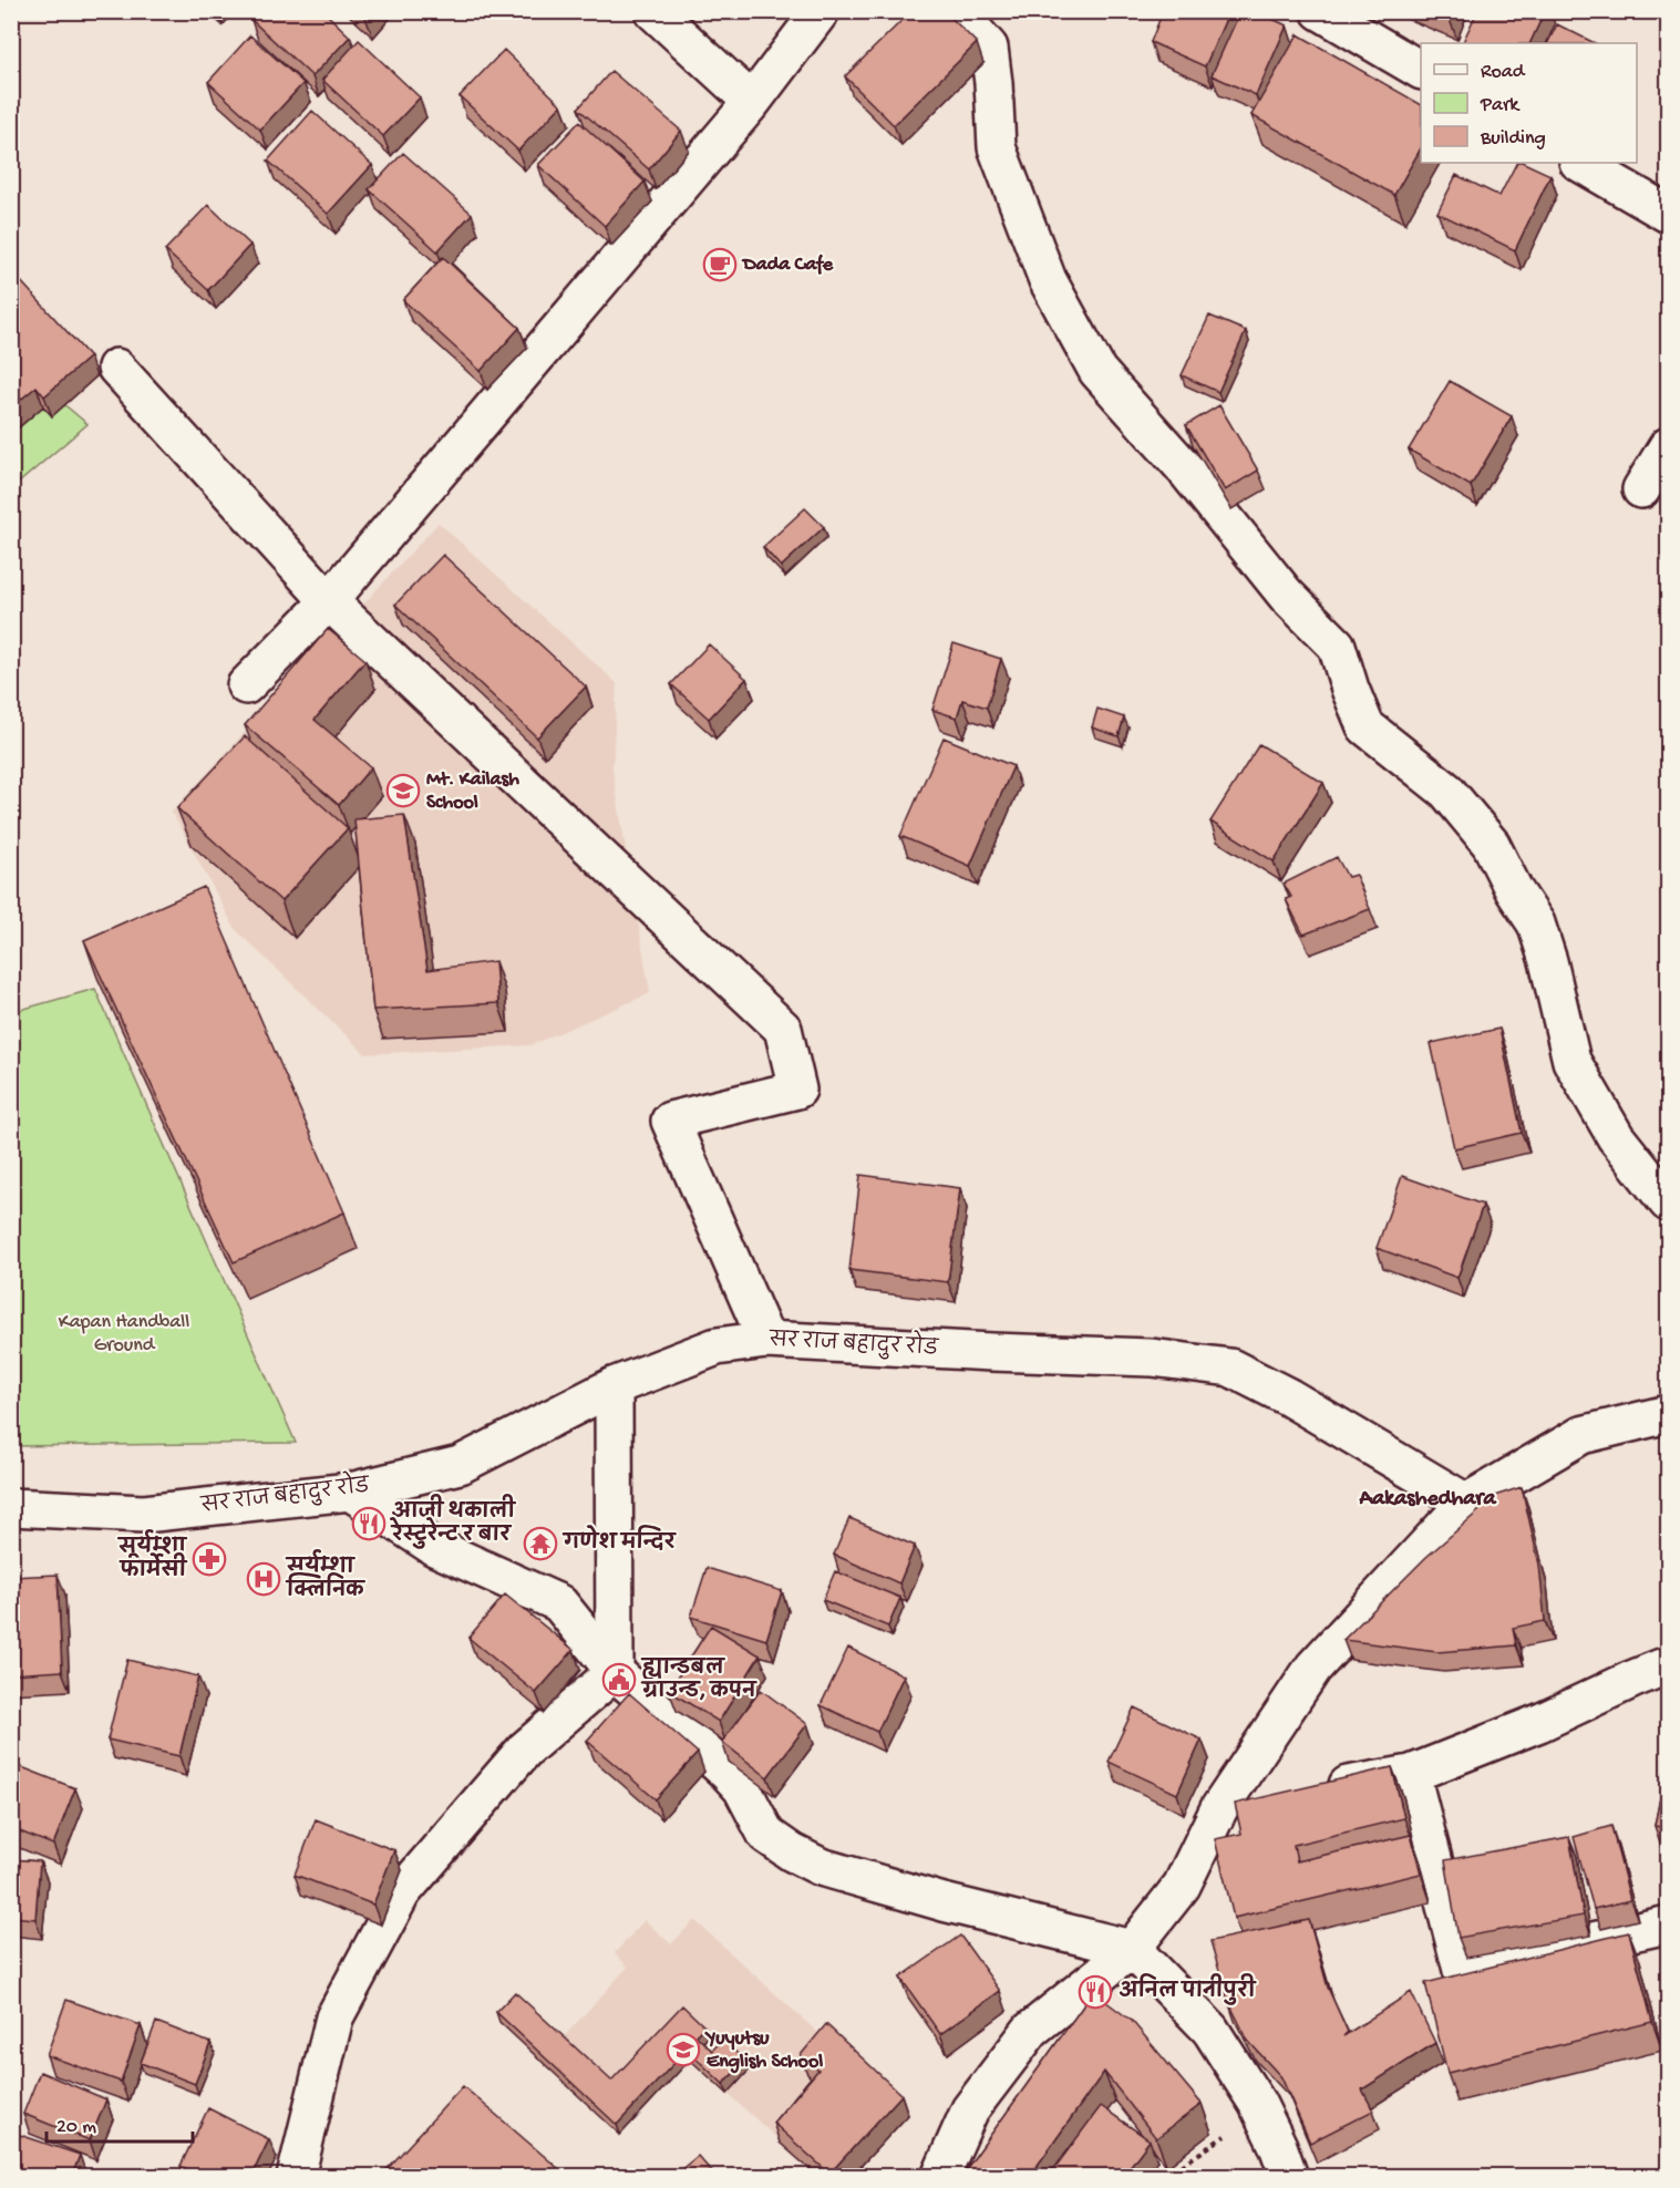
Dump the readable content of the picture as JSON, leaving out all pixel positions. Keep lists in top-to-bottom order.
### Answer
{
  "streets": {
    "street": ["सर राज बहादुर रोड"]
  },
  "districts": ["Aakashedhara"],
  "parks": ["Kapan Handball Ground"],
  "places": {
    "cafe": ["Dada Cafe"],
    "school or university": ["Mt. Kailash School", "Yuyutsu English School"],
    "restaurant": ["आजी थकाली रेस्टुरेन्ट र बार", "अनिल पानीपुरी"],
    "temple": ["गणेश मन्दिर"],
    "pharmacy": ["सूर्यम्शा फार्मेसी"],
    "hospital": ["सूर्यम्शा क्लिनिक"],
    "public building": ["ह्यान्डबल ग्राउन्ड, कपन"]
  },
  "legend": ["Road", "Park", "Building"],
  "scale_bar": "20 m"
}
